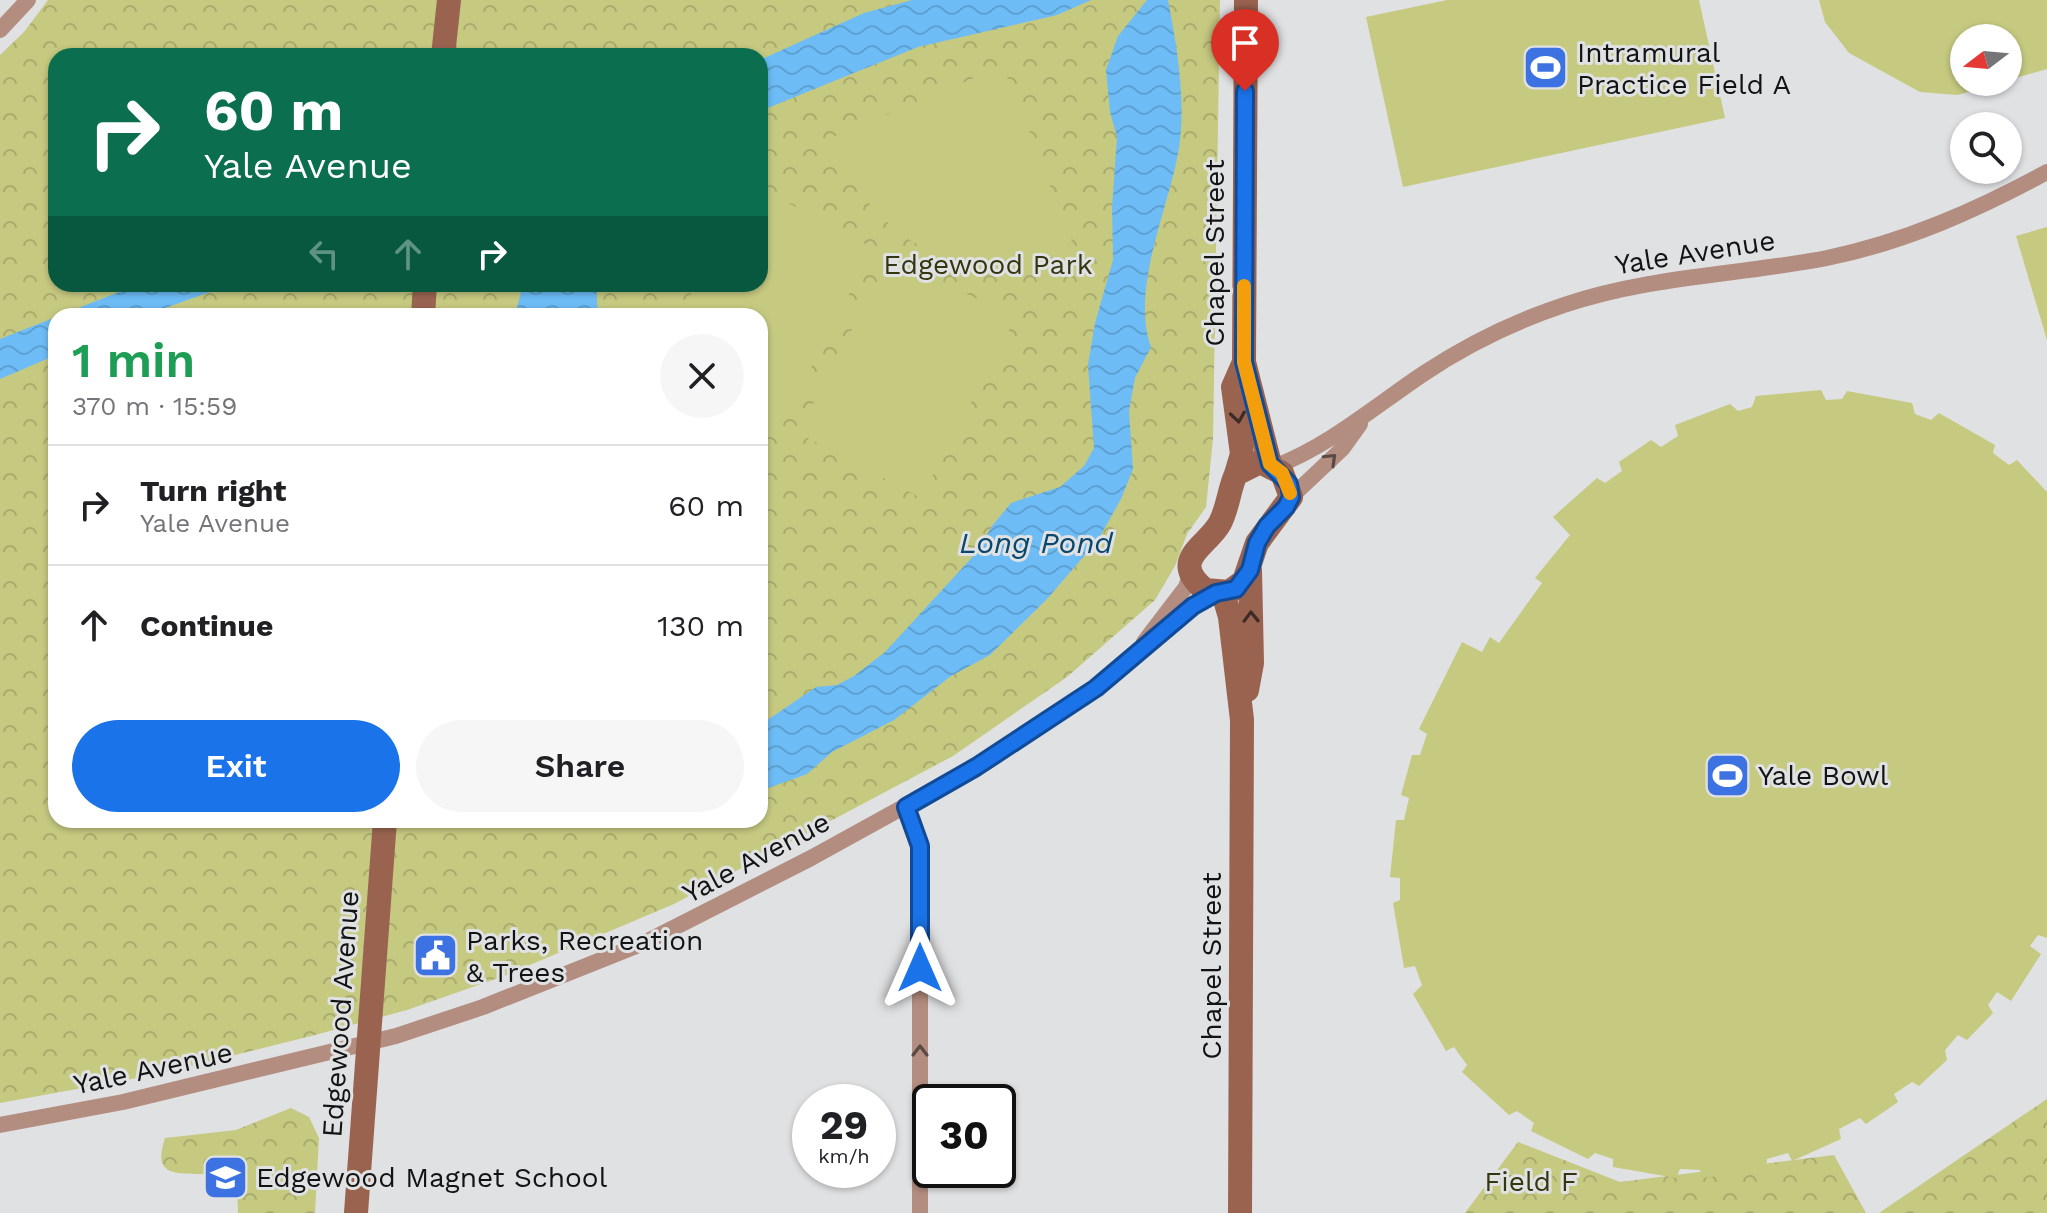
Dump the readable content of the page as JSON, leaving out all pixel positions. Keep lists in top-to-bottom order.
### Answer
{
  "streets": {
    "street": ["Yale Avenue", "Chapel Street", "Edgewood Avenue"]
  },
  "crossings": [
    ["Yale Avenue", "Chapel Street"],
    ["Yale Avenue", "Edgewood Avenue"]
  ],
  "water": ["Long Pond"],
  "parks": ["Edgewood Park", "Field F"],
  "places": {
    "sports": ["Intramural Practice Field A", "Yale Bowl"],
    "public building": ["Parks, Recreation & Trees"],
    "school or university": ["Edgewood Magnet School"]
  },
  "north": "left",
  "page": {
    "turn": ["60 m", "Yale Avenue"],
    "heading": ["1 min", "370 m · 15:59"],
    "list": [
      {
        "name": "Turn right",
        "note": "Yale Avenue",
        "value": "60 m"
      },
      {
        "name": "Continue",
        "value": "130 m"
      }
    ],
    "buttons": ["Exit", "Share"],
    "speed": "29 km/h",
    "limit": "30"
  }
}
